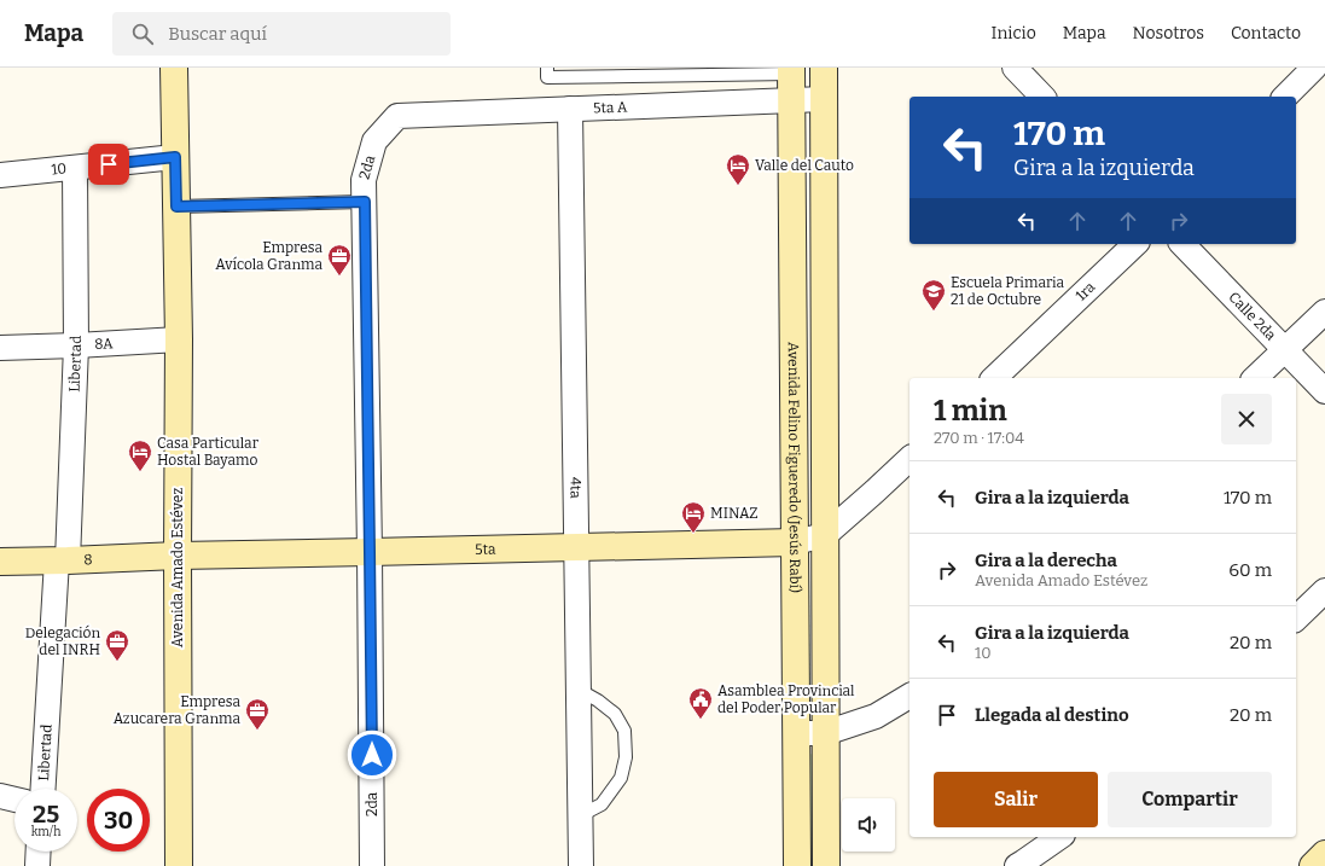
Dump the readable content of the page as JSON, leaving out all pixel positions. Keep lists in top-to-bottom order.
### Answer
{
  "streets": {
    "main road": [
      "Avenida Felino Figueredo (Jesús Rabí)",
      "5ta",
      "8",
      "Avenida Amado Estévez"
    ],
    "street": [
      "5ta A",
      "2da",
      "10",
      "1ra",
      "Calle 2da",
      "8A",
      "Libertad",
      "4ta"
    ]
  },
  "crossings": [
    ["5ta A", "2da"],
    ["5ta A", "Avenida Felino Figueredo (Jesús Rabí)"],
    ["5ta A", "4ta"],
    ["2da", "5ta"],
    ["10", "Libertad"],
    ["10", "Avenida Amado Estévez"],
    ["8A", "Libertad"],
    ["8A", "Avenida Amado Estévez"],
    ["Libertad", "8"],
    ["Avenida Felino Figueredo (Jesús Rabí)", "5ta"],
    ["4ta", "5ta"],
    ["5ta", "8"],
    ["5ta", "Avenida Amado Estévez"],
    ["8", "Avenida Amado Estévez"]
  ],
  "places": {
    "hotel": ["Valle del Cauto", "Casa Particular Hostal Bayamo", "MINAZ"],
    "office": ["Empresa Avícola Granma", "Delegación del INRH", "Empresa Azucarera Granma"],
    "school or university": ["Escuela Primaria 21 de Octubre"],
    "public building": ["Asamblea Provincial del Poder Popular"]
  },
  "page": {
    "header": "Mapa",
    "search": "Buscar aquí",
    "nav": [
      "Inicio",
      "Mapa",
      "Nosotros",
      "Contacto"
    ],
    "turn": ["170 m", "Gira a la izquierda"],
    "heading": ["1 min", "270 m · 17:04"],
    "list": [
      {
        "name": "Gira a la izquierda",
        "value": "170 m"
      },
      {
        "name": "Gira a la derecha",
        "note": "Avenida Amado Estévez",
        "value": "60 m"
      },
      {
        "name": "Gira a la izquierda",
        "note": "10",
        "value": "20 m"
      },
      {
        "name": "Llegada al destino",
        "value": "20 m"
      }
    ],
    "buttons": ["Salir", "Compartir"],
    "speed": "25 km/h",
    "limit": "30"
  }
}
